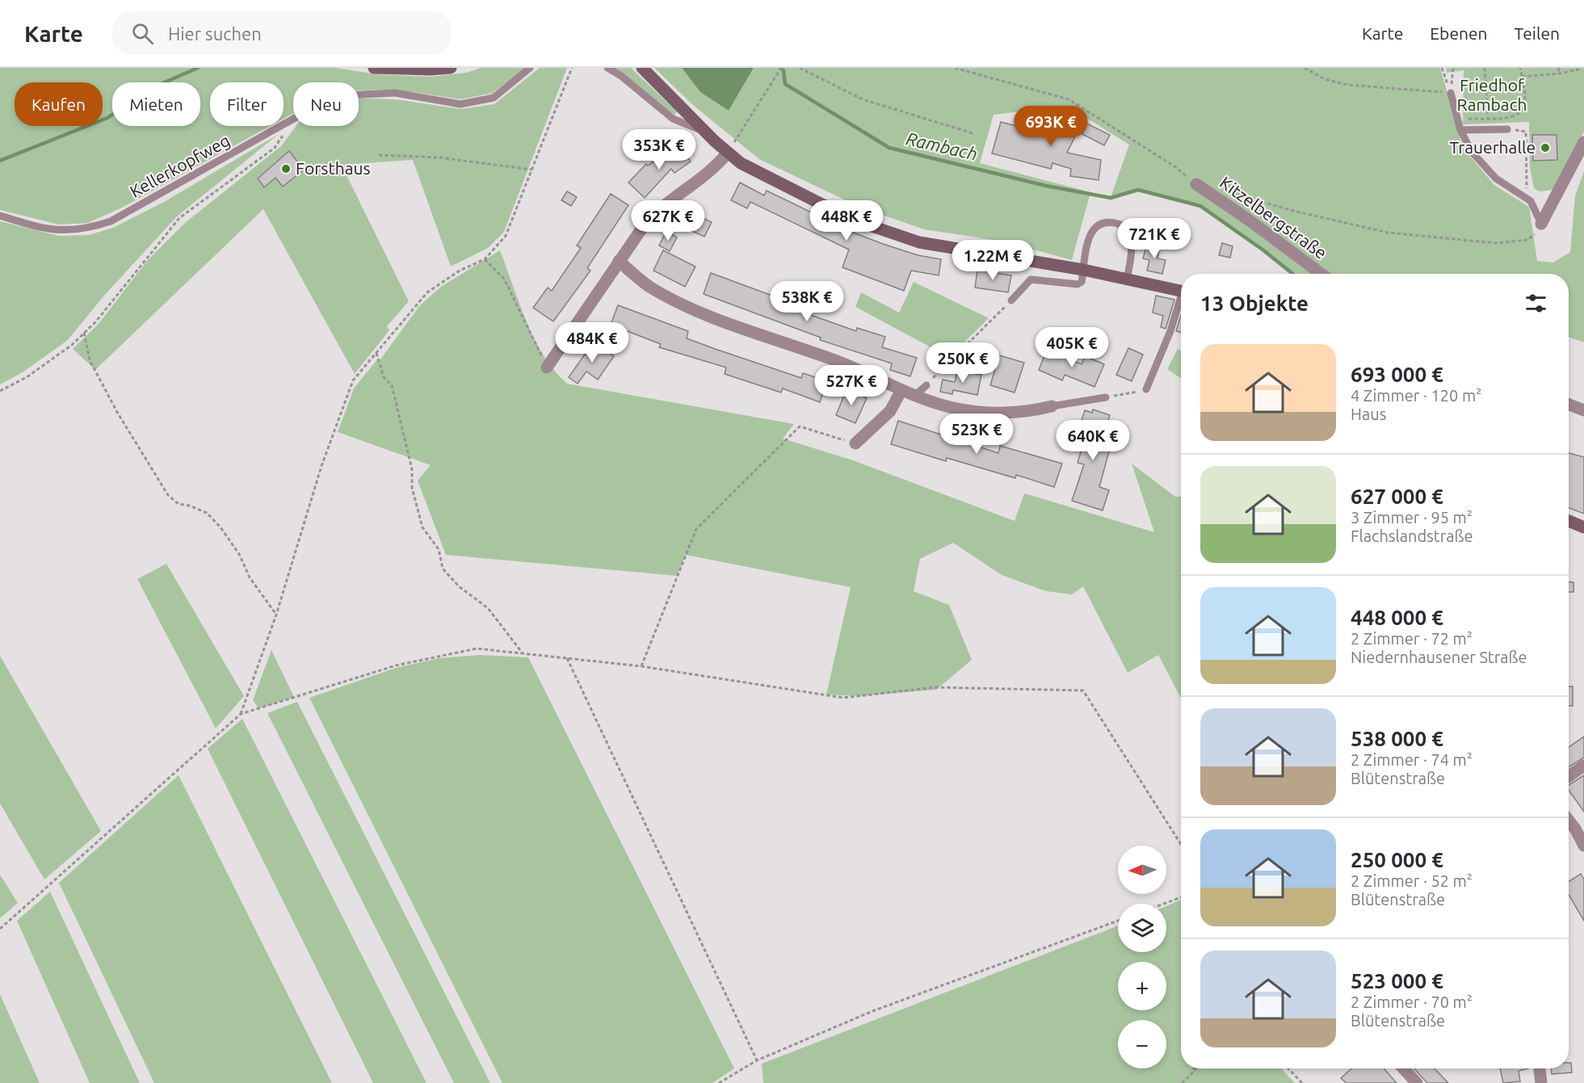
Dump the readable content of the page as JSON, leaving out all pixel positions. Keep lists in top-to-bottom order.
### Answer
{
  "streets": {
    "street": ["Kitzelbergstraße"],
    "lane": ["Kellerkopfweg"]
  },
  "water": ["Rambach"],
  "parks": ["Friedhof Rambach"],
  "places": ["Trauerhalle", "Forsthaus"],
  "north": "left",
  "page": {
    "header": "Karte",
    "search": "Hier suchen",
    "nav": ["Karte", "Ebenen", "Teilen"],
    "chip": [
      "Kaufen",
      "Mieten",
      "Filter",
      "Neu"
    ],
    "price": [
      "693K €",
      "353K €",
      "627K €",
      "448K €",
      "721K €",
      "1.22M €",
      "538K €",
      "484K €",
      "405K €",
      "250K €",
      "527K €",
      "523K €",
      "640K €"
    ],
    "heading": "13 Objekte",
    "list": [
      {
        "name": "693 000 €",
        "note": "4 Zimmer · 120 m² · Haus"
      },
      {
        "name": "627 000 €",
        "note": "3 Zimmer · 95 m² · Flachslandstraße"
      },
      {
        "name": "448 000 €",
        "note": "2 Zimmer · 72 m² · Niedernhausener Straße"
      },
      {
        "name": "538 000 €",
        "note": "2 Zimmer · 74 m² · Blütenstraße"
      },
      {
        "name": "250 000 €",
        "note": "2 Zimmer · 52 m² · Blütenstraße"
      },
      {
        "name": "523 000 €",
        "note": "2 Zimmer · 70 m² · Blütenstraße"
      }
    ],
    "map_buttons": ["+", "−"]
  }
}
